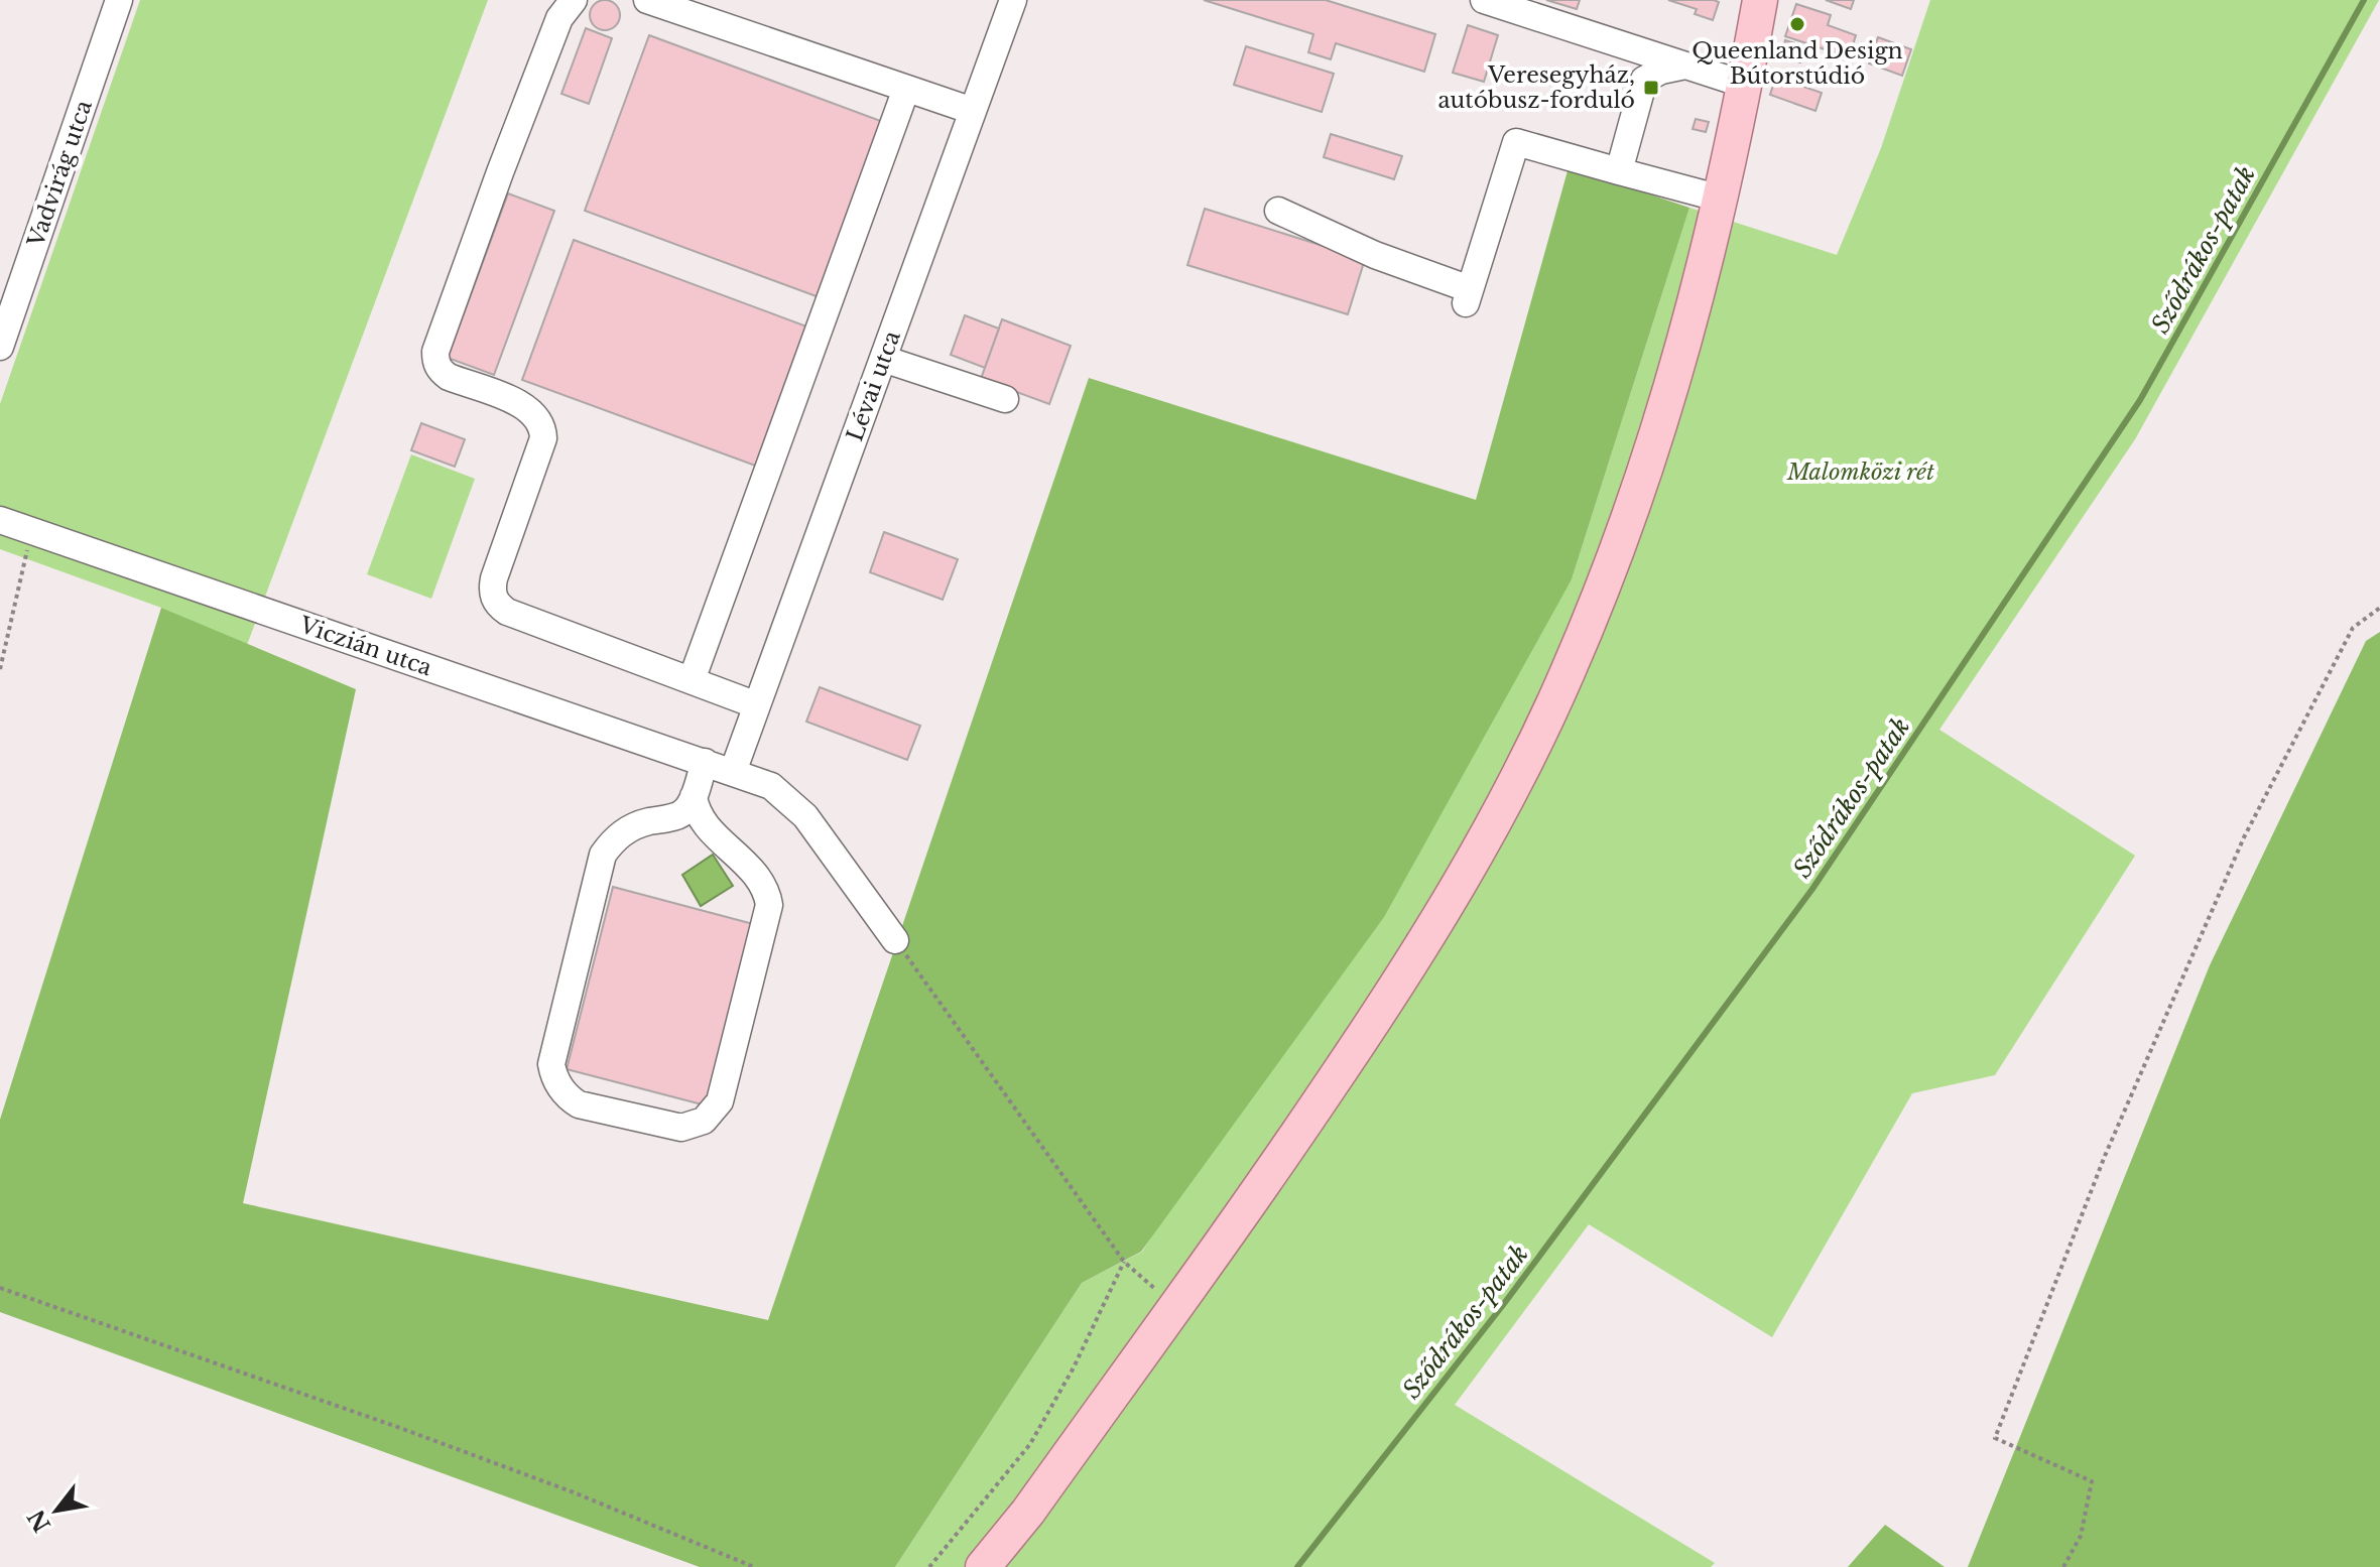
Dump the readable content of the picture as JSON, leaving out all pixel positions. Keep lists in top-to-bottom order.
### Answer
{
  "streets": {
    "street": ["Vadvirág utca", "Lévai utca", "Viczián utca"]
  },
  "crossings": [
    ["Lévai utca", "Viczián utca"]
  ],
  "water": ["Sződrákos-patak"],
  "parks": ["Malomközi rét"],
  "places": {
    "other": ["Queenland Design Bútorstúdió"],
    "transit": ["Veresegyház, autóbusz-forduló"]
  },
  "north": "bottom left"
}
